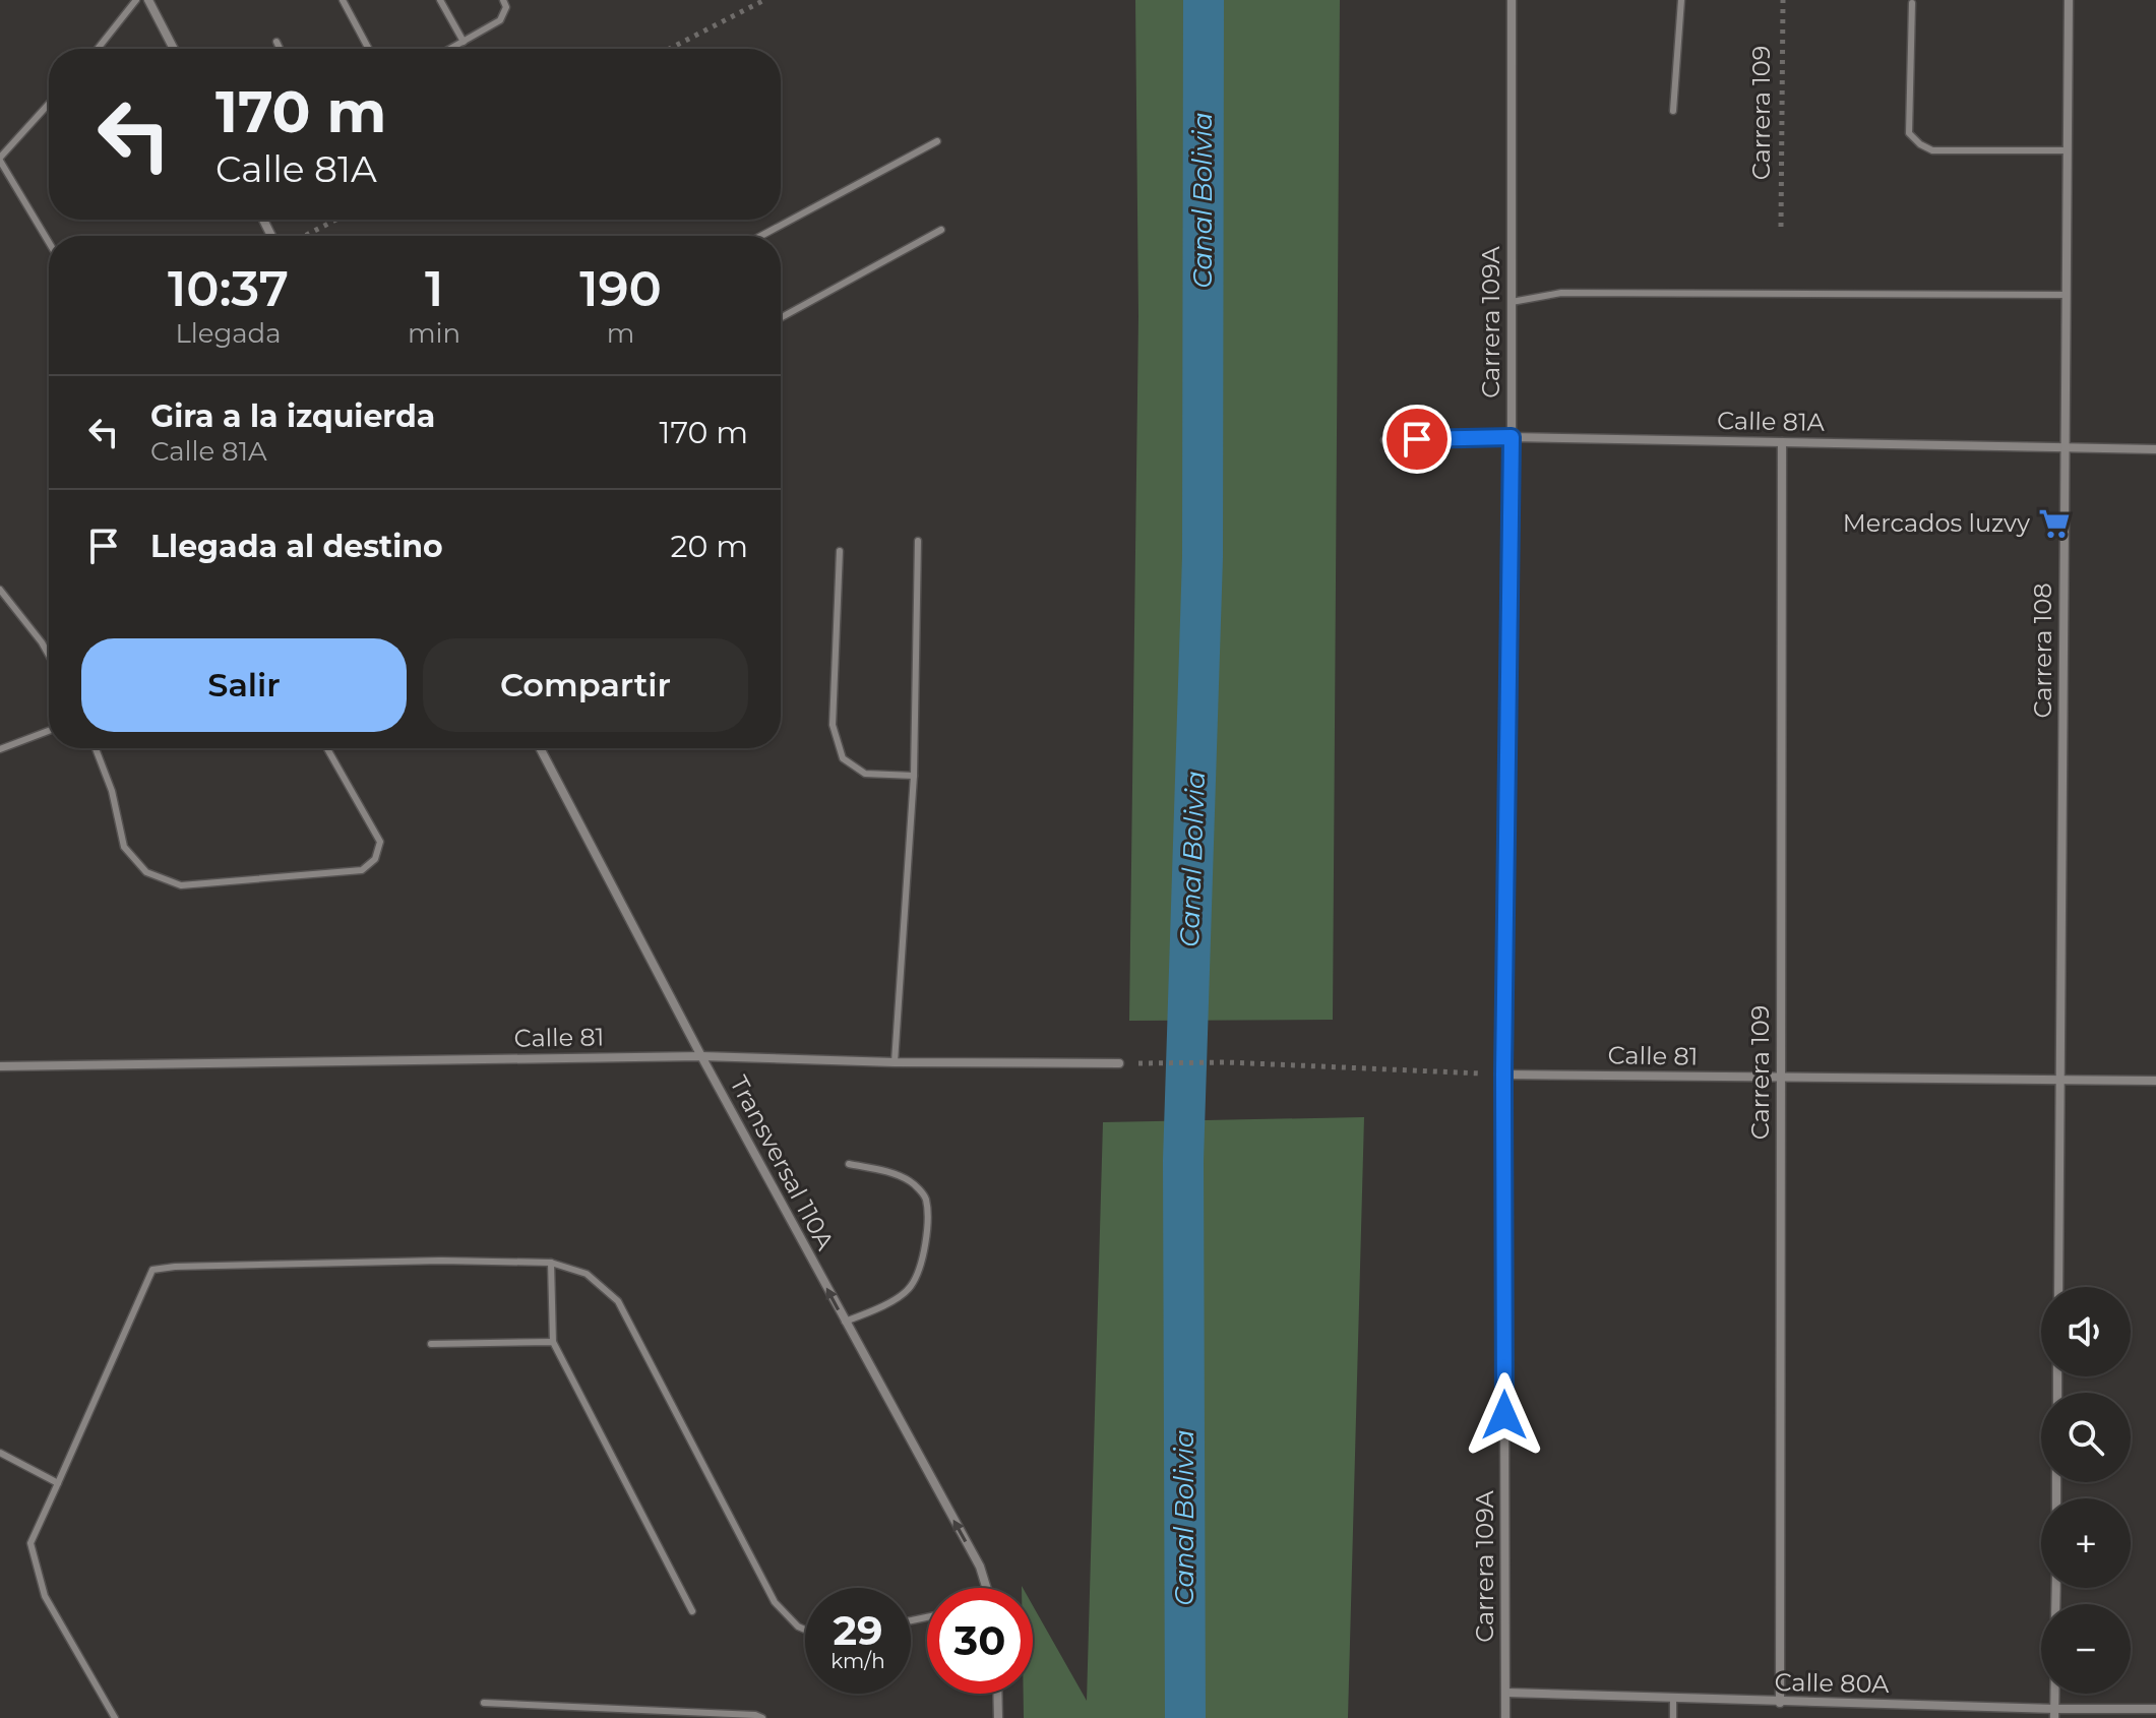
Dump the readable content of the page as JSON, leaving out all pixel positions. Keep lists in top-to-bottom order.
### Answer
{
  "streets": {
    "street": [
      "Carrera 109",
      "Carrera 109A",
      "Calle 81A",
      "Carrera 108",
      "Calle 81",
      "Transversal 110A",
      "Calle 80A"
    ]
  },
  "crossings": [
    ["Carrera 109", "Calle 81A"],
    ["Carrera 109", "Calle 81"],
    ["Carrera 109", "Calle 80A"],
    ["Carrera 109A", "Calle 81A"],
    ["Carrera 109A", "Calle 81"],
    ["Carrera 109A", "Calle 80A"],
    ["Calle 81A", "Carrera 108"],
    ["Carrera 108", "Calle 81"],
    ["Calle 81", "Transversal 110A"]
  ],
  "one_way": ["Transversal 110A"],
  "water": ["Canal Bolivia"],
  "places": {
    "supermarket": ["Mercados luzvy"]
  },
  "page": {
    "turn": ["170 m", "Calle 81A"],
    "eta": [
      "10:37",
      "Llegada",
      "1",
      "min",
      "190",
      "m"
    ],
    "list": [
      {
        "name": "Gira a la izquierda",
        "note": "Calle 81A",
        "value": "170 m"
      },
      {
        "name": "Llegada al destino",
        "value": "20 m"
      }
    ],
    "buttons": ["Salir", "Compartir"],
    "map_buttons": ["+", "−"],
    "speed": "29 km/h",
    "limit": "30"
  }
}
